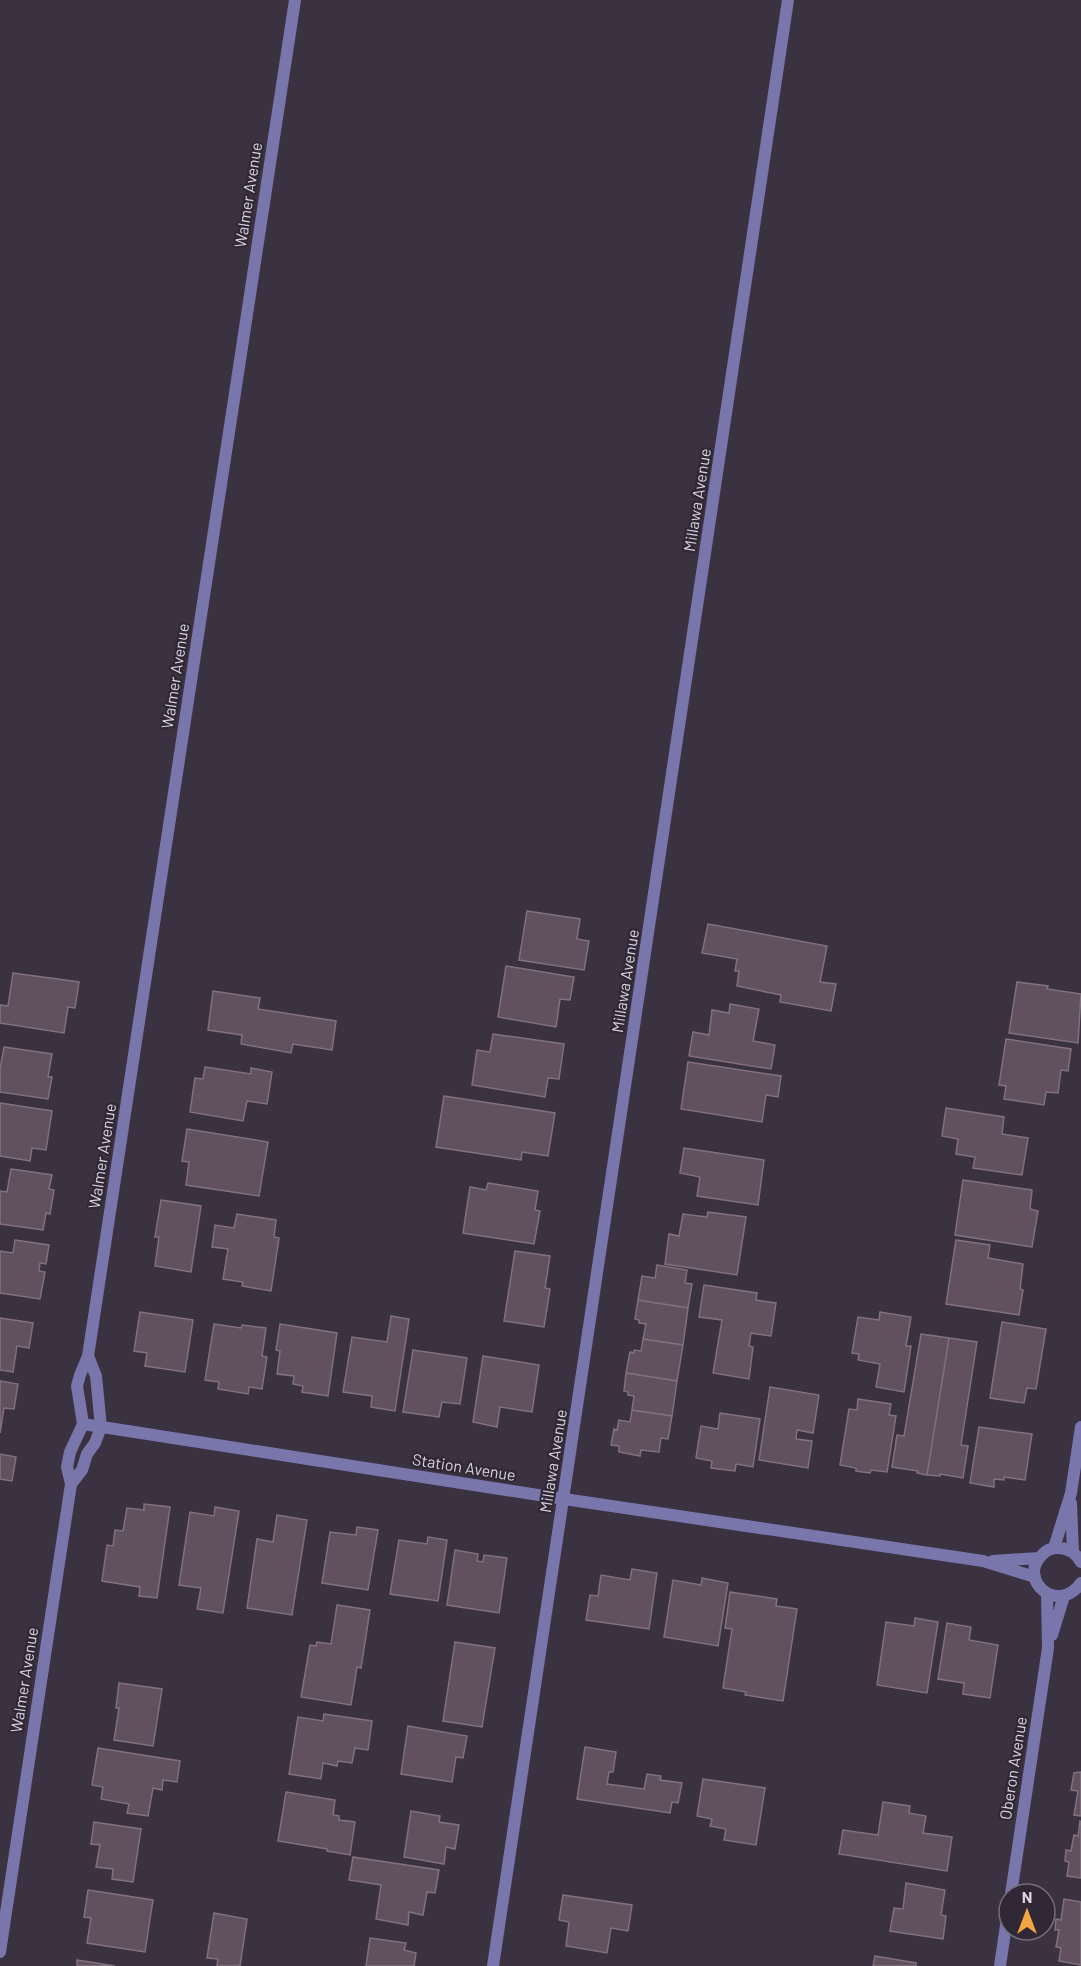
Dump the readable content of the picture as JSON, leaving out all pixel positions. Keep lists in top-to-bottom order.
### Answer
{
  "streets": {
    "street": [
      "Walmer Avenue",
      "Millawa Avenue",
      "Station Avenue",
      "Oberon Avenue"
    ]
  },
  "crossings": [
    ["Walmer Avenue", "Station Avenue"],
    ["Millawa Avenue", "Station Avenue"]
  ],
  "north": "top"
}
